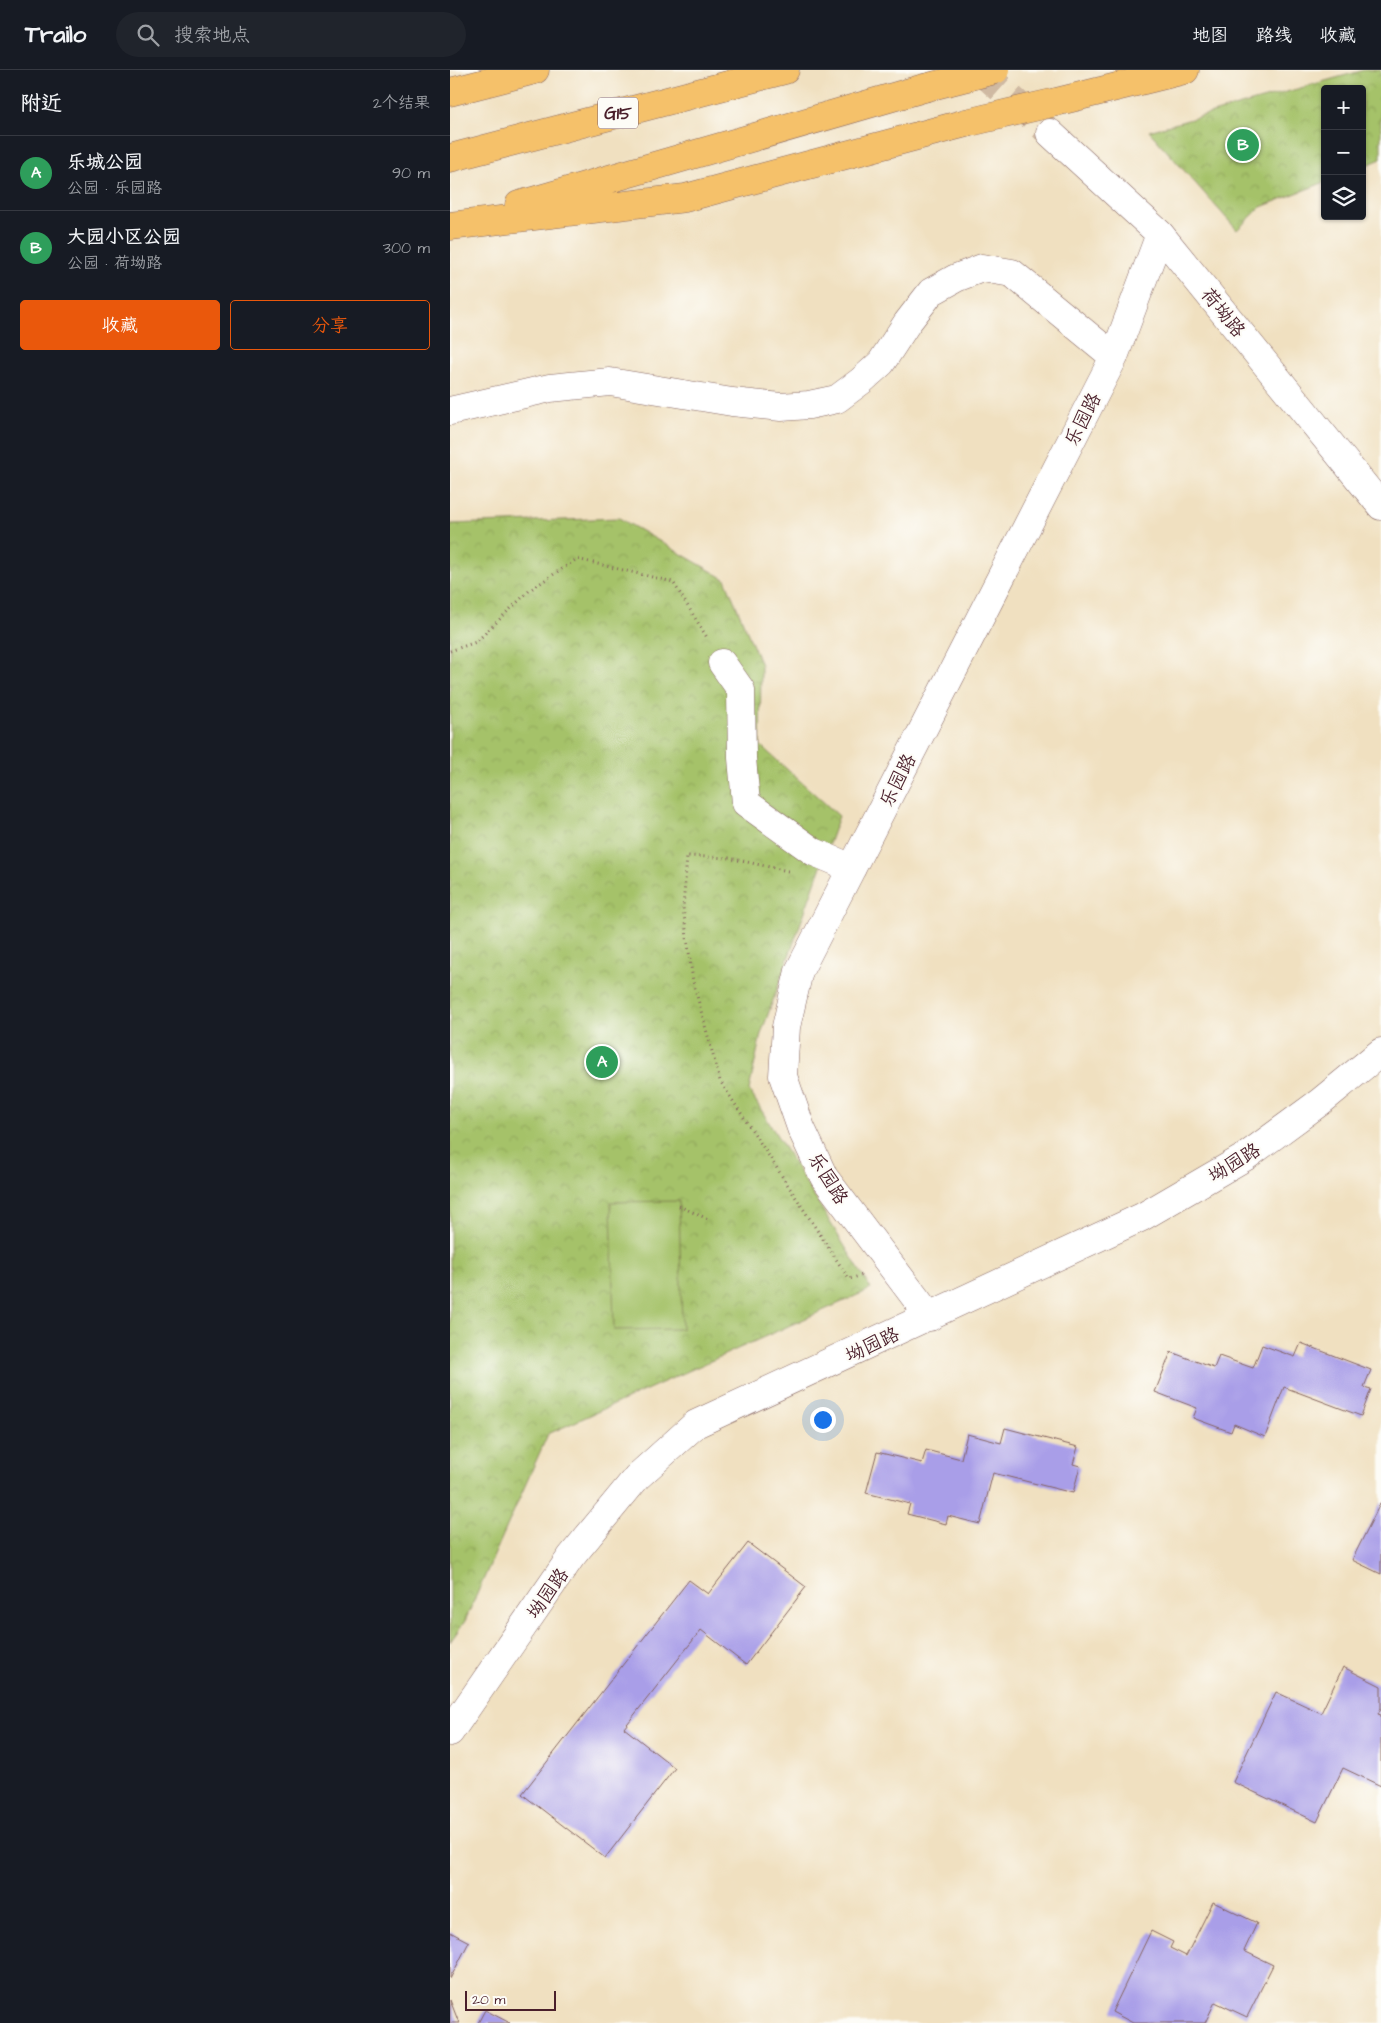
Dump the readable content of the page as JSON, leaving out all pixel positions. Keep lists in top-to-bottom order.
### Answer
{
  "streets": {
    "highway": ["G15"],
    "street": ["荷坳路", "乐园路", "坳园路"]
  },
  "crossings": [
    ["荷坳路", "乐园路"],
    ["乐园路", "坳园路"]
  ],
  "scale_bar": "20 m",
  "page": {
    "header": "Trailo",
    "search": "搜索地点",
    "nav": ["地图", "路线", "收藏"],
    "heading": ["附近", "2个结果"],
    "map_buttons": ["+", "−"],
    "pins": ["B", "A"],
    "list": [
      {
        "mark": "A",
        "name": "乐城公园",
        "note": "公园 · 乐园路",
        "value": "90 m"
      },
      {
        "mark": "B",
        "name": "大园小区公园",
        "note": "公园 · 荷坳路",
        "value": "300 m"
      }
    ],
    "buttons": ["收藏", "分享"],
    "scale": "20 m"
  }
}
